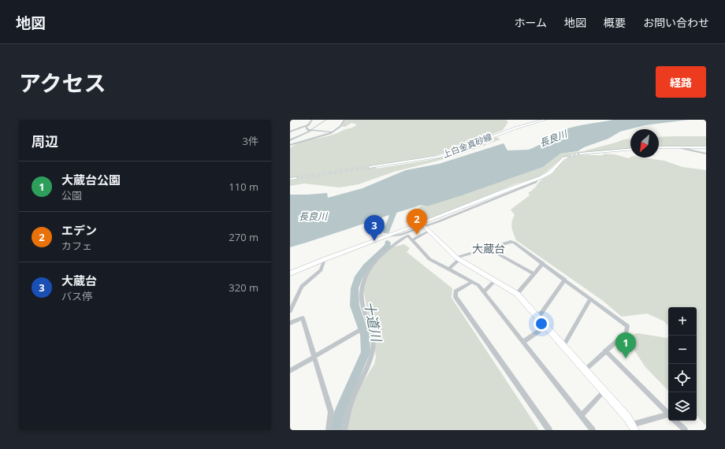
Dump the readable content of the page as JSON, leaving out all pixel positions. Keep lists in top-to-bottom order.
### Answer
{
  "streets": {
    "street": ["上白金真砂線"]
  },
  "districts": ["大蔵台"],
  "water": ["長良川", "十道川"],
  "north": "bottom left",
  "page": {
    "header": "地図",
    "nav": [
      "ホーム",
      "地図",
      "概要",
      "お問い合わせ"
    ],
    "title": "アクセス",
    "buttons": "経路",
    "heading": ["周辺", "3件"],
    "list": [
      {
        "mark": "1",
        "name": "大蔵台公園",
        "note": "公園",
        "value": "110 m"
      },
      {
        "mark": "2",
        "name": "エデン",
        "note": "カフェ",
        "value": "270 m"
      },
      {
        "mark": "3",
        "name": "大蔵台",
        "note": "バス停",
        "value": "320 m"
      }
    ],
    "pins": ["2", "3", "1"],
    "map_buttons": ["+", "−"]
  }
}
